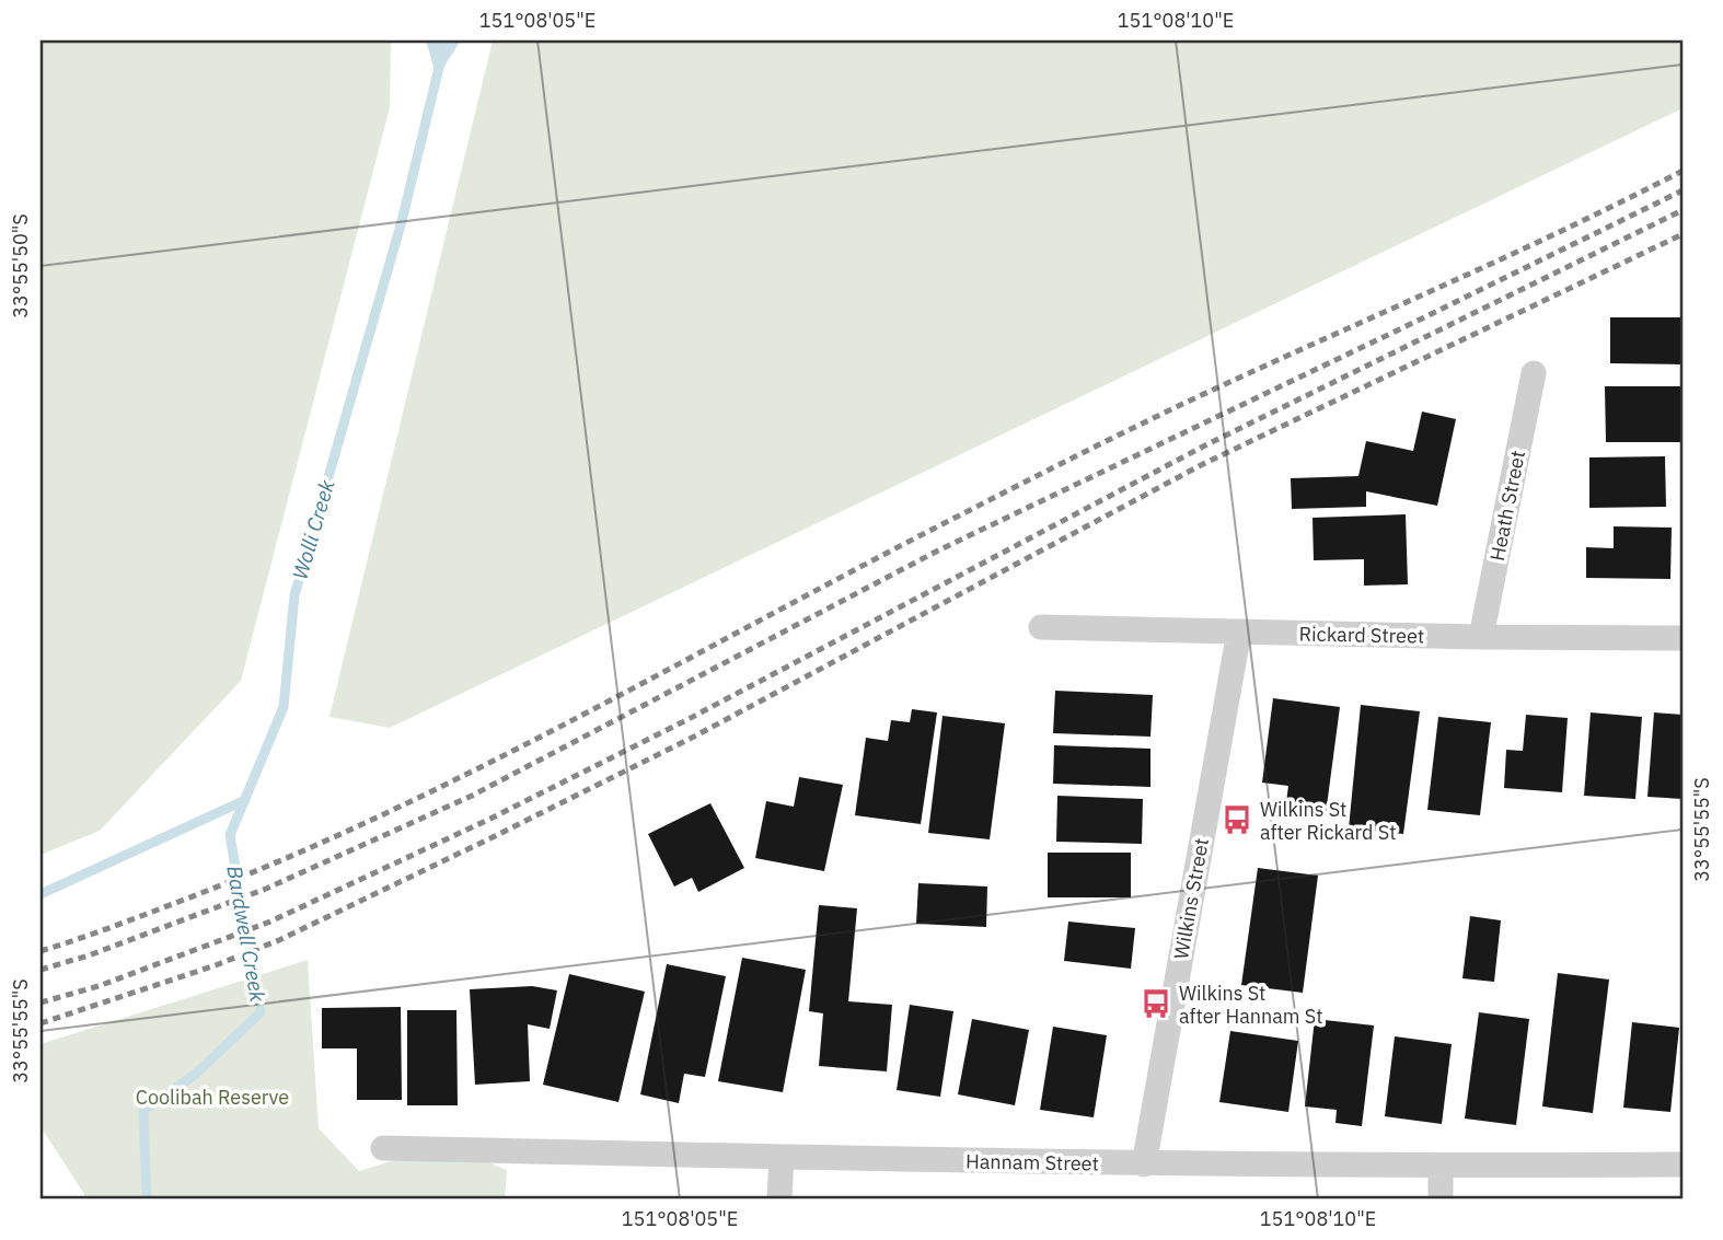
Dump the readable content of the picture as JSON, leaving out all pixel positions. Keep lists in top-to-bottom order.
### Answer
{
  "streets": {
    "street": [
      "Heath Street",
      "Rickard Street",
      "Wilkins Street",
      "Hannam Street"
    ]
  },
  "crossings": [
    ["Heath Street", "Rickard Street"],
    ["Rickard Street", "Wilkins Street"],
    ["Wilkins Street", "Hannam Street"]
  ],
  "water": ["Wolli Creek", "Bardwell Creek"],
  "parks": ["Coolibah Reserve"],
  "places": {
    "bus stop": ["Wilkins St after Rickard St", "Wilkins St after Hannam St"]
  },
  "coordinates": [
    "151°08'05\"E",
    "151°08'10\"E",
    "33°55'50\"S",
    "33°55'55\"S"
  ]
}
